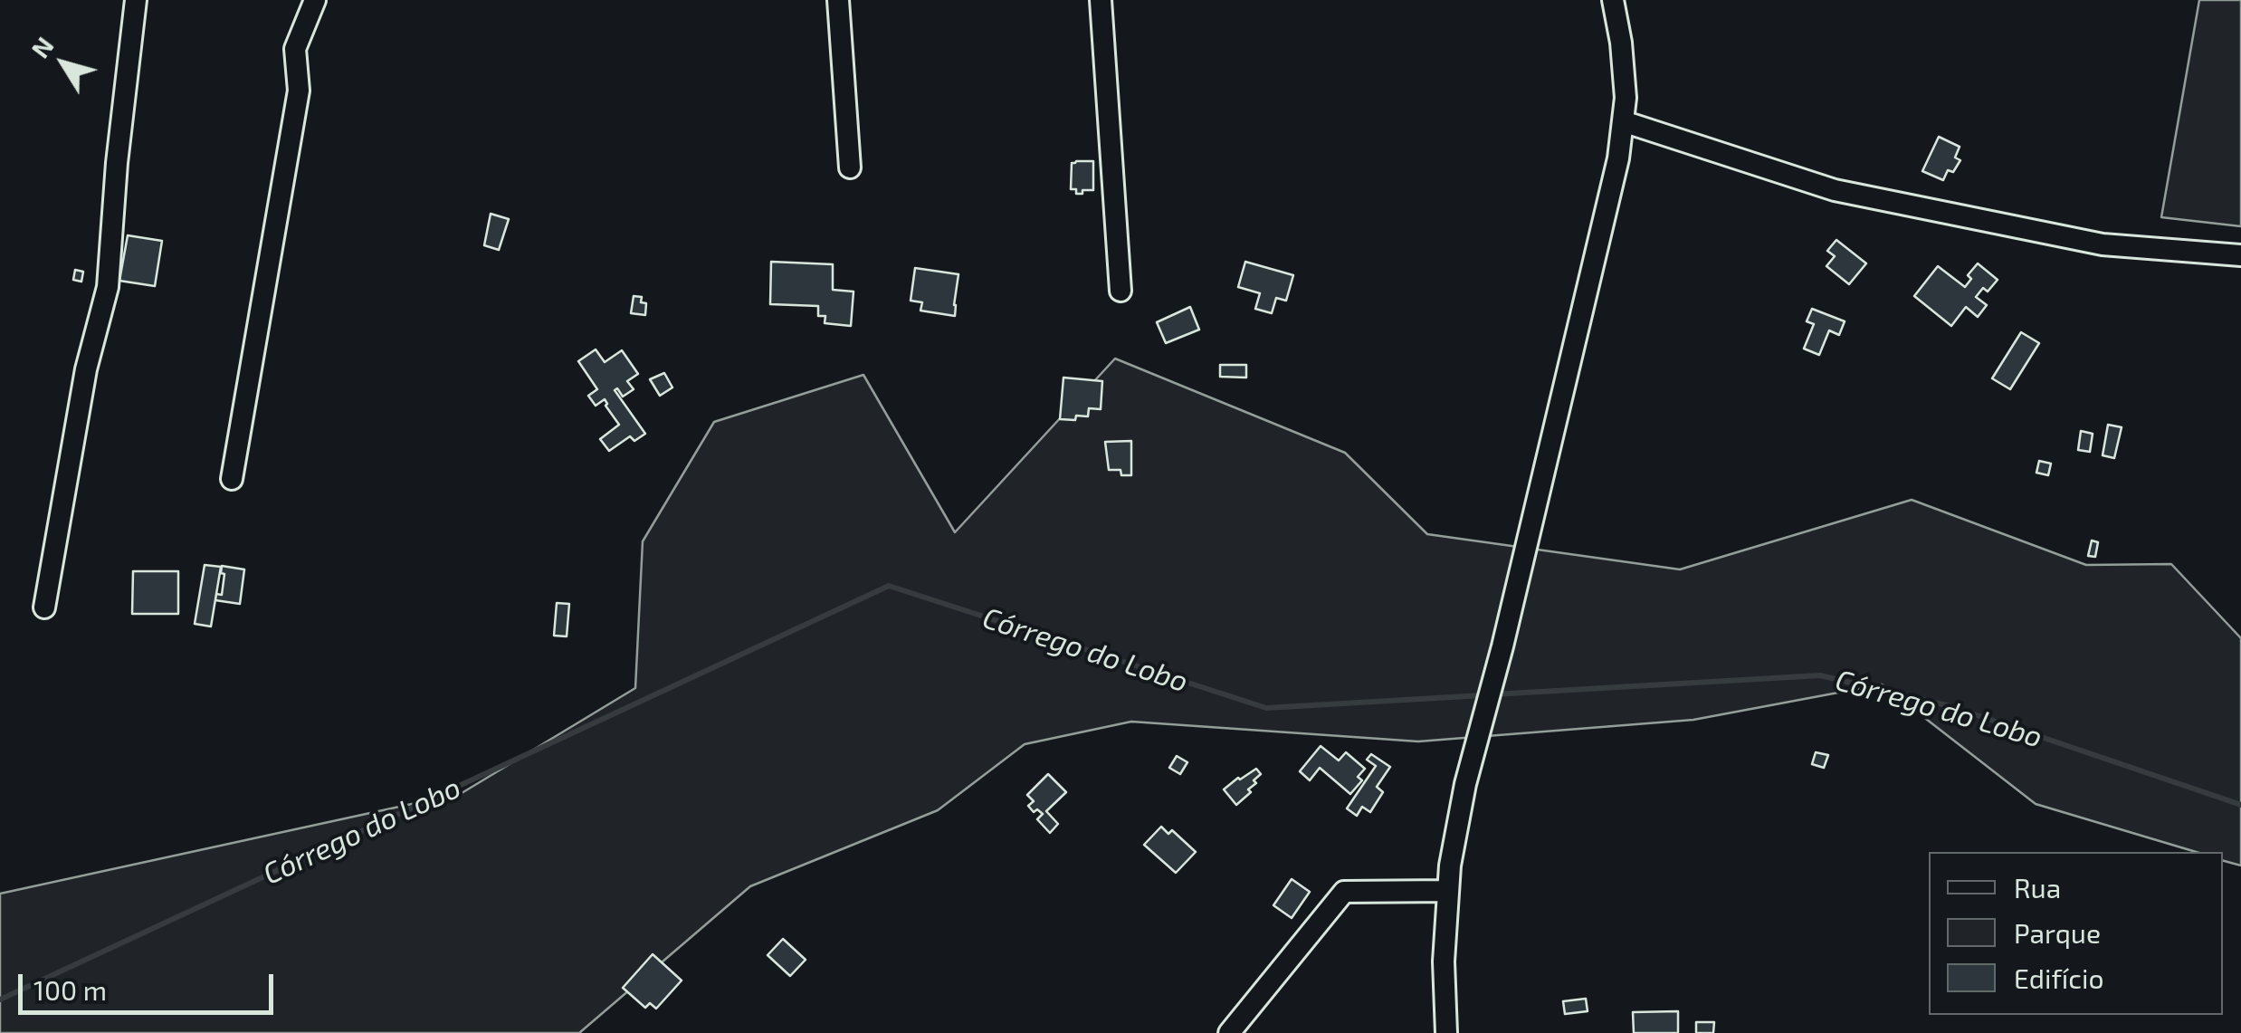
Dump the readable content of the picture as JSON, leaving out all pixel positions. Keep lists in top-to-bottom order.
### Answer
{
  "water": ["Córrego do Lobo"],
  "legend": ["Rua", "Parque", "Edifício"],
  "scale_bar": "100 m",
  "north": "top left"
}
